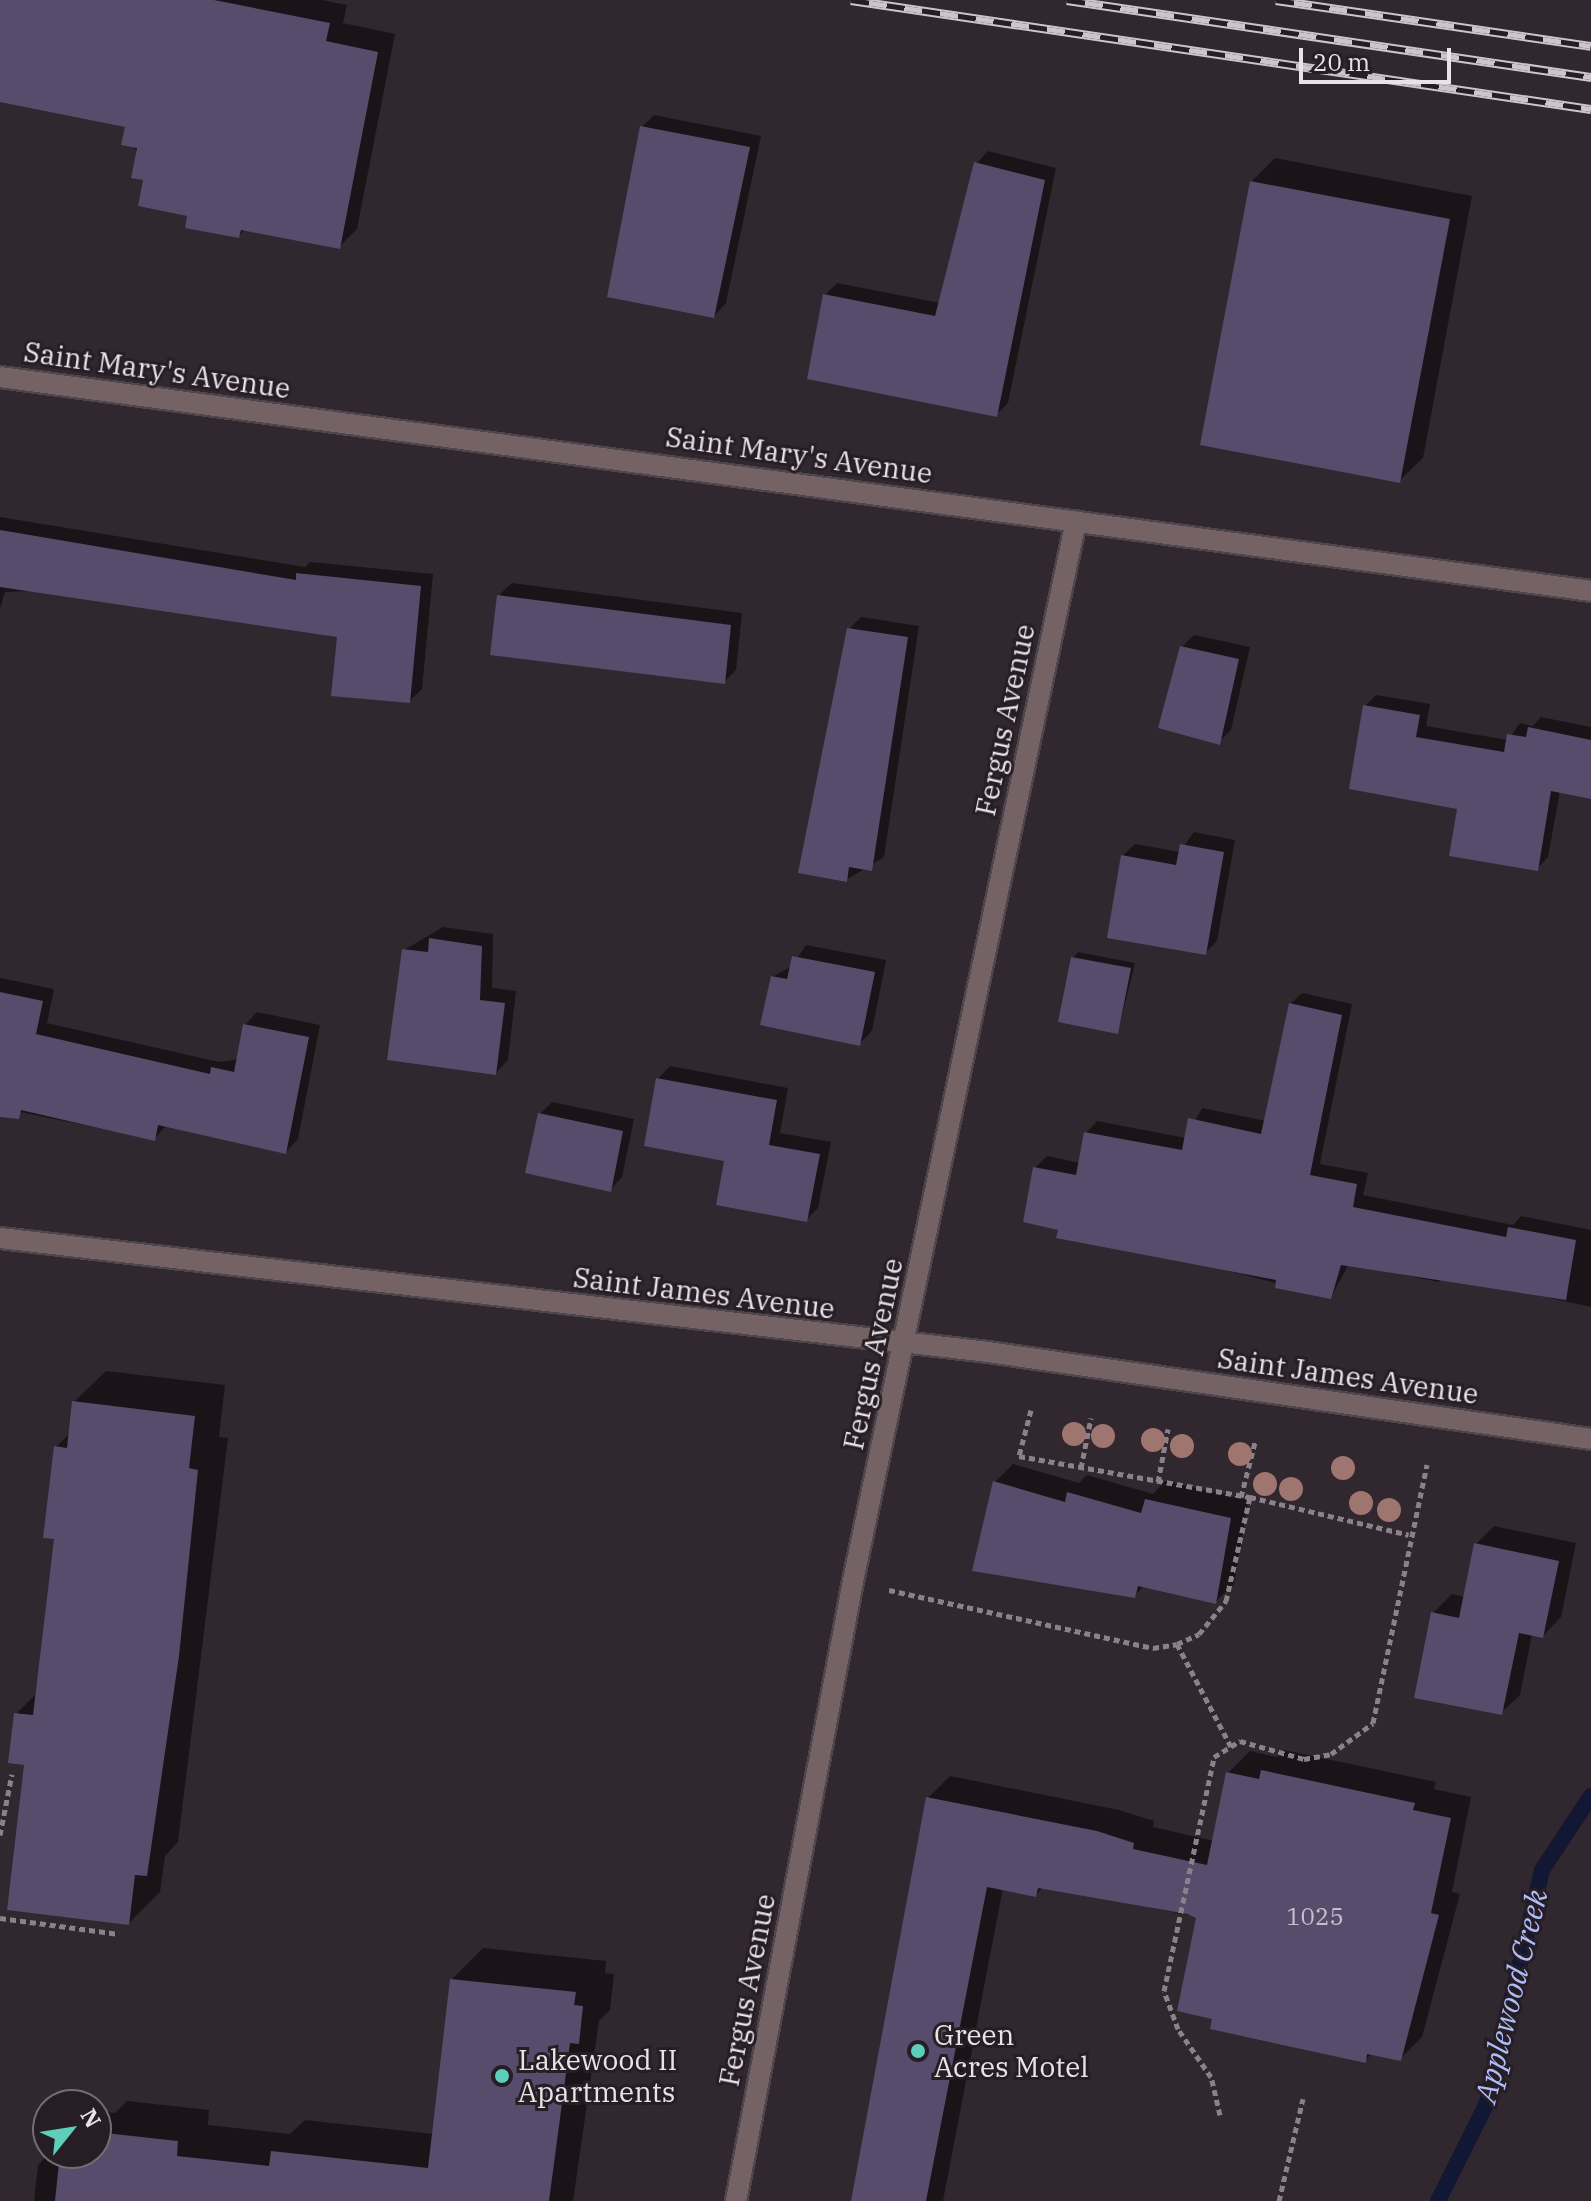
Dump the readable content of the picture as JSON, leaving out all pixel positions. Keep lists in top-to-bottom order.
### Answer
{
  "streets": {
    "street": ["Saint Mary's Avenue", "Fergus Avenue", "Saint James Avenue"]
  },
  "crossings": [
    ["Saint Mary's Avenue", "Fergus Avenue"],
    ["Fergus Avenue", "Saint James Avenue"]
  ],
  "water": ["Applewood Creek"],
  "places": ["Green Acres Motel", "Lakewood II Apartments"],
  "house_numbers": ["1025"],
  "scale_bar": "20 m",
  "north": "top right"
}
